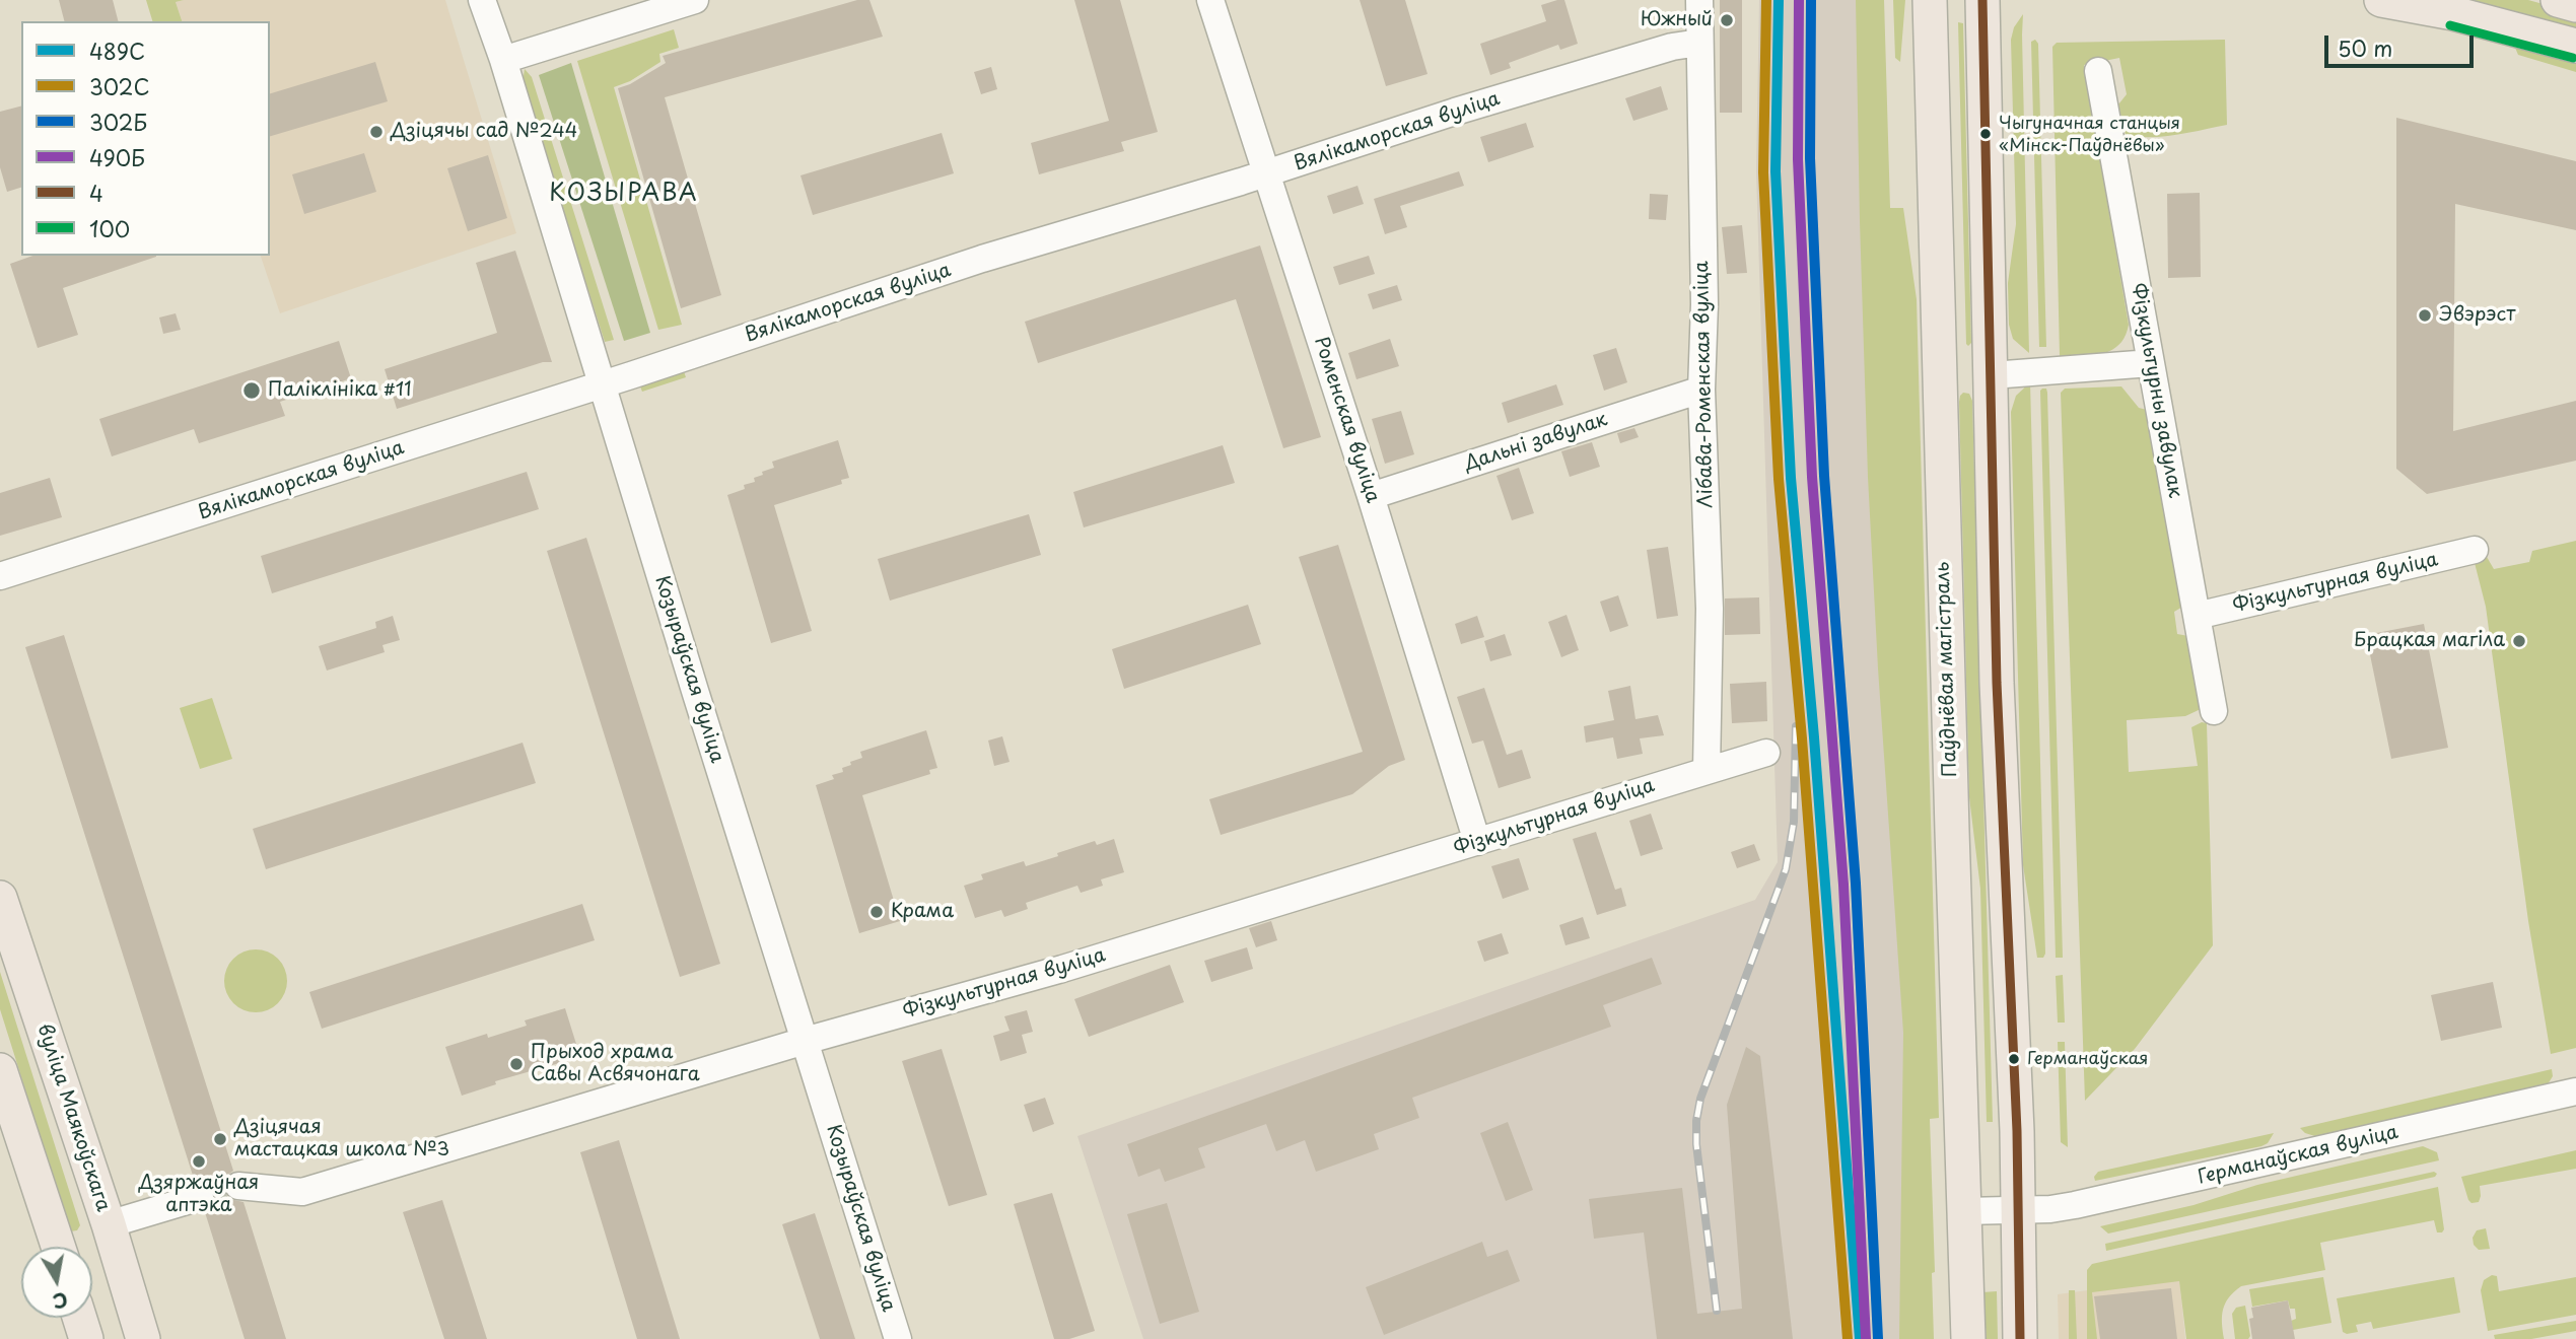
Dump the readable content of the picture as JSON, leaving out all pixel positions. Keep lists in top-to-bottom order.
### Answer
{
  "streets": {
    "main road": ["Паўднёвая магістраль", "вуліца Маякоўскага"],
    "street": [
      "Вялікаморская вуліца",
      "Лібава-Роменская вуліца",
      "Фізкультурны завулак",
      "Роменская вуліца",
      "Дальні завулак",
      "Фізкультурная вуліца",
      "Козыраўская вуліца",
      "Германаўская вуліца"
    ]
  },
  "crossings": [
    ["Вялікаморская вуліца", "Лібава-Роменская вуліца"],
    ["Вялікаморская вуліца", "Роменская вуліца"],
    ["Вялікаморская вуліца", "Козыраўская вуліца"],
    ["Лібава-Роменская вуліца", "Дальні завулак"],
    ["Лібава-Роменская вуліца", "Фізкультурная вуліца"],
    ["Фізкультурны завулак", "Фізкультурная вуліца"],
    ["Роменская вуліца", "Дальні завулак"],
    ["Роменская вуліца", "Фізкультурная вуліца"],
    ["Фізкультурная вуліца", "Козыраўская вуліца"],
    ["Паўднёвая магістраль", "Германаўская вуліца"]
  ],
  "districts": ["КОЗЫРАВА"],
  "places": [
    "Южный",
    "Дзіцячы сад №244",
    "Чыгуначная станцыя «Мінск-Паўднёвы»",
    "Эвэрэст",
    "Паліклініка #11",
    "Брацкая магіла",
    "Крама",
    "Германаўская",
    "Прыход храма Савы Асвячонага",
    "Дзіцячая мастацкая школа №3",
    "Дзяржаўная аптэка"
  ],
  "lines": [
    "transit line 489С",
    "transit line 302С",
    "transit line 302Б",
    "transit line 490Б",
    "transit line 4",
    "transit line 100"
  ],
  "legend": [
    "489С",
    "302С",
    "302Б",
    "490Б",
    "4",
    "100"
  ],
  "scale_bar": "50 m",
  "north": "bottom"
}
